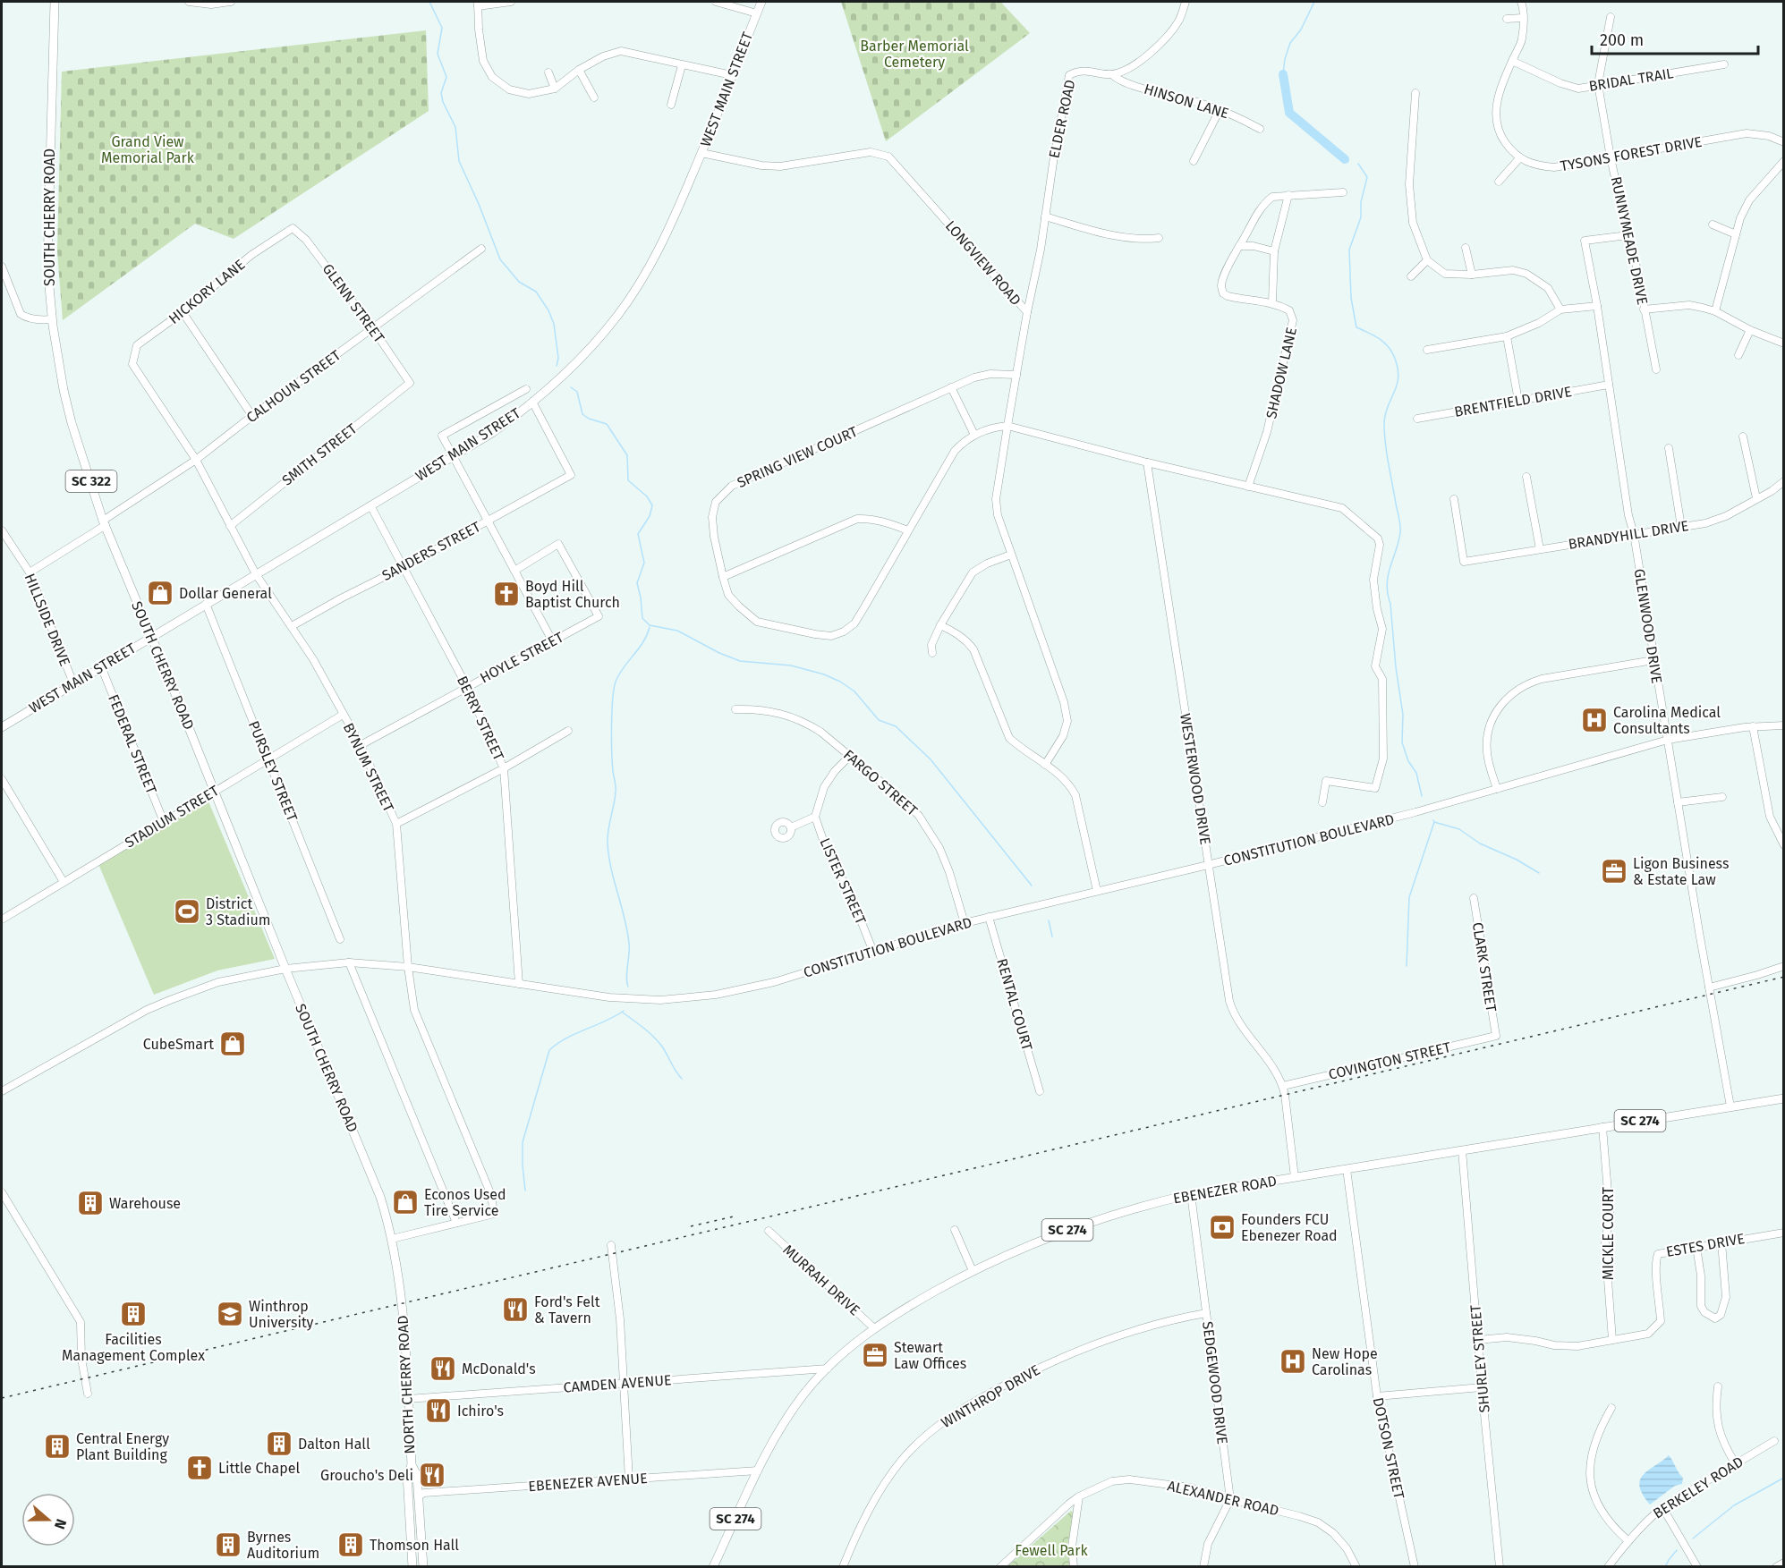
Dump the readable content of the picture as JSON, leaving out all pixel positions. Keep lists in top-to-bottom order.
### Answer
{
  "streets": {
    "main road": [
      "WEST MAIN STREET",
      "SOUTH CHERRY ROAD",
      "SC 322",
      "SC 274",
      "EBENEZER ROAD",
      "NORTH CHERRY ROAD"
    ],
    "street": [
      "BRIDAL TRAIL",
      "HINSON LANE",
      "ELDER ROAD",
      "TYSONS FOREST DRIVE",
      "RUNNYMEADE DRIVE",
      "LONGVIEW ROAD",
      "HICKORY LANE",
      "GLENN STREET",
      "SHADOW LANE",
      "CALHOUN STREET",
      "BRENTFIELD DRIVE",
      "SMITH STREET",
      "SPRING VIEW COURT",
      "BRANDYHILL DRIVE",
      "SANDERS STREET",
      "HILLSIDE DRIVE",
      "GLENWOOD DRIVE",
      "HOYLE STREET",
      "BERRY STREET",
      "FEDERAL STREET",
      "BYNUM STREET",
      "PURSLEY STREET",
      "WESTERWOOD DRIVE",
      "FARGO STREET",
      "STADIUM STREET",
      "CONSTITUTION BOULEVARD",
      "LISTER STREET",
      "CLARK STREET",
      "RENTAL COURT",
      "COVINGTON STREET",
      "MICKLE COURT",
      "ESTES DRIVE",
      "MURRAH DRIVE",
      "SHURLEY STREET",
      "SEDGEWOOD DRIVE",
      "CAMDEN AVENUE",
      "WINTHROP DRIVE",
      "DOTSON STREET",
      "EBENEZER AVENUE",
      "BERKELEY ROAD",
      "ALEXANDER ROAD"
    ]
  },
  "crossings": [
    ["BRIDAL TRAIL", "TYSONS FOREST DRIVE"],
    ["BRIDAL TRAIL", "RUNNYMEADE DRIVE"],
    ["WEST MAIN STREET", "SOUTH CHERRY ROAD"],
    ["WEST MAIN STREET", "LONGVIEW ROAD"],
    ["WEST MAIN STREET", "SANDERS STREET"],
    ["WEST MAIN STREET", "HILLSIDE DRIVE"],
    ["WEST MAIN STREET", "BERRY STREET"],
    ["WEST MAIN STREET", "FEDERAL STREET"],
    ["WEST MAIN STREET", "BYNUM STREET"],
    ["WEST MAIN STREET", "PURSLEY STREET"],
    ["HINSON LANE", "ELDER ROAD"],
    ["ELDER ROAD", "LONGVIEW ROAD"],
    ["TYSONS FOREST DRIVE", "RUNNYMEADE DRIVE"],
    ["SOUTH CHERRY ROAD", "CALHOUN STREET"],
    ["SOUTH CHERRY ROAD", "STADIUM STREET"],
    ["SOUTH CHERRY ROAD", "CONSTITUTION BOULEVARD"],
    ["SOUTH CHERRY ROAD", "NORTH CHERRY ROAD"],
    ["RUNNYMEADE DRIVE", "GLENWOOD DRIVE"],
    ["LONGVIEW ROAD", "SPRING VIEW COURT"],
    ["HICKORY LANE", "GLENN STREET"],
    ["HICKORY LANE", "BYNUM STREET"],
    ["GLENN STREET", "CALHOUN STREET"],
    ["GLENN STREET", "SMITH STREET"],
    ["CALHOUN STREET", "HILLSIDE DRIVE"],
    ["CALHOUN STREET", "BYNUM STREET"],
    ["BRENTFIELD DRIVE", "GLENWOOD DRIVE"],
    ["SMITH STREET", "BYNUM STREET"],
    ["BRANDYHILL DRIVE", "GLENWOOD DRIVE"],
    ["SANDERS STREET", "BERRY STREET"],
    ["SANDERS STREET", "BYNUM STREET"],
    ["GLENWOOD DRIVE", "CONSTITUTION BOULEVARD"],
    ["GLENWOOD DRIVE", "EBENEZER ROAD"],
    ["HOYLE STREET", "BERRY STREET"],
    ["HOYLE STREET", "BYNUM STREET"],
    ["BERRY STREET", "CONSTITUTION BOULEVARD"],
    ["FEDERAL STREET", "STADIUM STREET"],
    ["BYNUM STREET", "STADIUM STREET"],
    ["BYNUM STREET", "CONSTITUTION BOULEVARD"],
    ["PURSLEY STREET", "STADIUM STREET"],
    ["WESTERWOOD DRIVE", "CONSTITUTION BOULEVARD"],
    ["WESTERWOOD DRIVE", "COVINGTON STREET"],
    ["WESTERWOOD DRIVE", "EBENEZER ROAD"],
    ["FARGO STREET", "CONSTITUTION BOULEVARD"],
    ["CONSTITUTION BOULEVARD", "LISTER STREET"],
    ["CONSTITUTION BOULEVARD", "RENTAL COURT"],
    ["CLARK STREET", "COVINGTON STREET"],
    ["SC 274", "EBENEZER ROAD"],
    ["SC 274", "EBENEZER AVENUE"],
    ["EBENEZER ROAD", "MICKLE COURT"],
    ["EBENEZER ROAD", "MURRAH DRIVE"],
    ["EBENEZER ROAD", "SHURLEY STREET"],
    ["EBENEZER ROAD", "SEDGEWOOD DRIVE"],
    ["EBENEZER ROAD", "CAMDEN AVENUE"],
    ["EBENEZER ROAD", "DOTSON STREET"],
    ["EBENEZER ROAD", "EBENEZER AVENUE"],
    ["MICKLE COURT", "ESTES DRIVE"],
    ["ESTES DRIVE", "SHURLEY STREET"],
    ["SEDGEWOOD DRIVE", "WINTHROP DRIVE"],
    ["SEDGEWOOD DRIVE", "ALEXANDER ROAD"],
    ["CAMDEN AVENUE", "NORTH CHERRY ROAD"],
    ["NORTH CHERRY ROAD", "EBENEZER AVENUE"]
  ],
  "parks": ["Barber Memorial Cemetery", "Grand View Memorial Park", "Fewell Park"],
  "places": {
    "shop": ["Dollar General", "CubeSmart", "Econos Used Tire Service"],
    "church": ["Boyd Hill Baptist Church", "Little Chapel"],
    "hospital": ["Carolina Medical Consultants", "New Hope Carolinas"],
    "office": ["Ligon Business & Estate Law", "Stewart Law Offices"],
    "sports": ["District 3 Stadium"],
    "building": [
      "Warehouse",
      "Facilities Management Complex",
      "Dalton Hall",
      "Central Energy Plant Building",
      "Byrnes Auditorium",
      "Thomson Hall"
    ],
    "bank": ["Founders FCU Ebenezer Road"],
    "restaurant": [
      "Ford's Felt & Tavern",
      "McDonald's",
      "Ichiro's",
      "Groucho's Deli"
    ],
    "school or university": ["Winthrop University"]
  },
  "scale_bar": "200 m",
  "north": "right"
}
